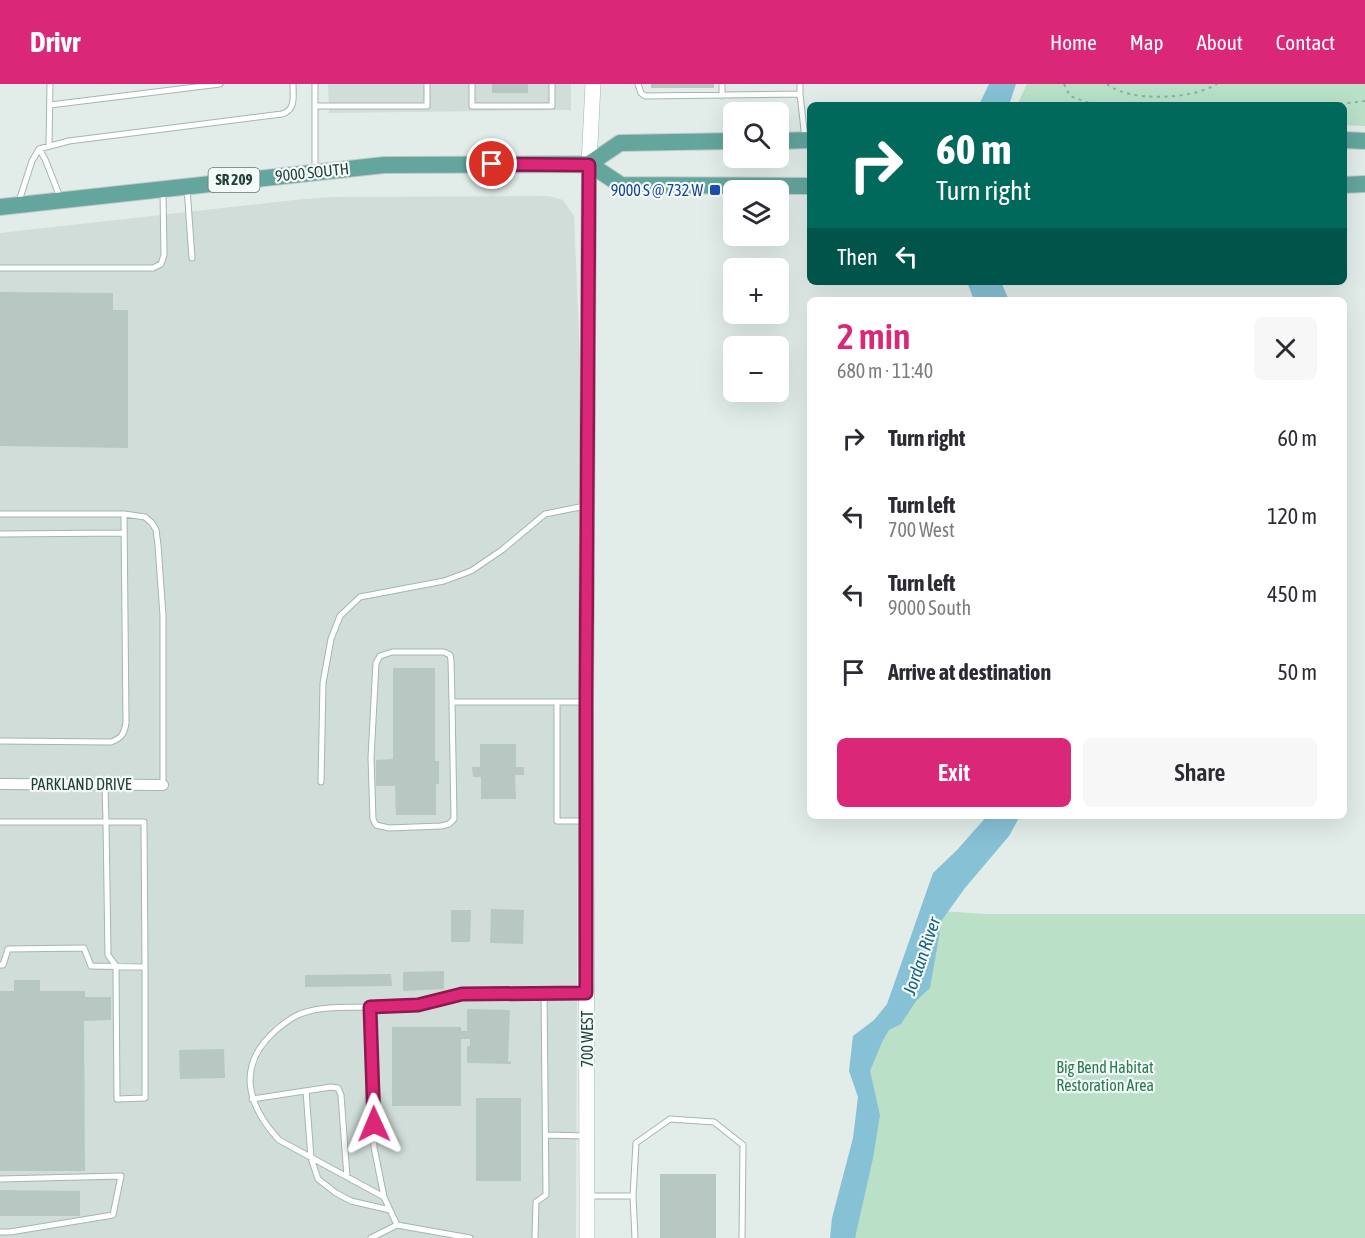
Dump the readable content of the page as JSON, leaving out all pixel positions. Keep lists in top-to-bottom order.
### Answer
{
  "streets": {
    "main road": ["9000 SOUTH", "SR 209"],
    "street": ["PARKLAND DRIVE", "700 WEST"]
  },
  "crossings": [
    ["9000 SOUTH", "700 WEST"]
  ],
  "water": ["Jordan River"],
  "parks": ["Big Bend Habitat Restoration Area"],
  "places": {
    "transit": ["9000 S @ 732 W"]
  },
  "page": {
    "header": "Drivr",
    "nav": [
      "Home",
      "Map",
      "About",
      "Contact"
    ],
    "map_buttons": ["+", "−"],
    "turn": ["60 m", "Turn right"],
    "then": "Then",
    "heading": ["2 min", "680 m · 11:40"],
    "list": [
      {
        "name": "Turn right",
        "value": "60 m"
      },
      {
        "name": "Turn left",
        "note": "700 West",
        "value": "120 m"
      },
      {
        "name": "Turn left",
        "note": "9000 South",
        "value": "450 m"
      },
      {
        "name": "Arrive at destination",
        "value": "50 m"
      }
    ],
    "buttons": ["Exit", "Share"]
  }
}
